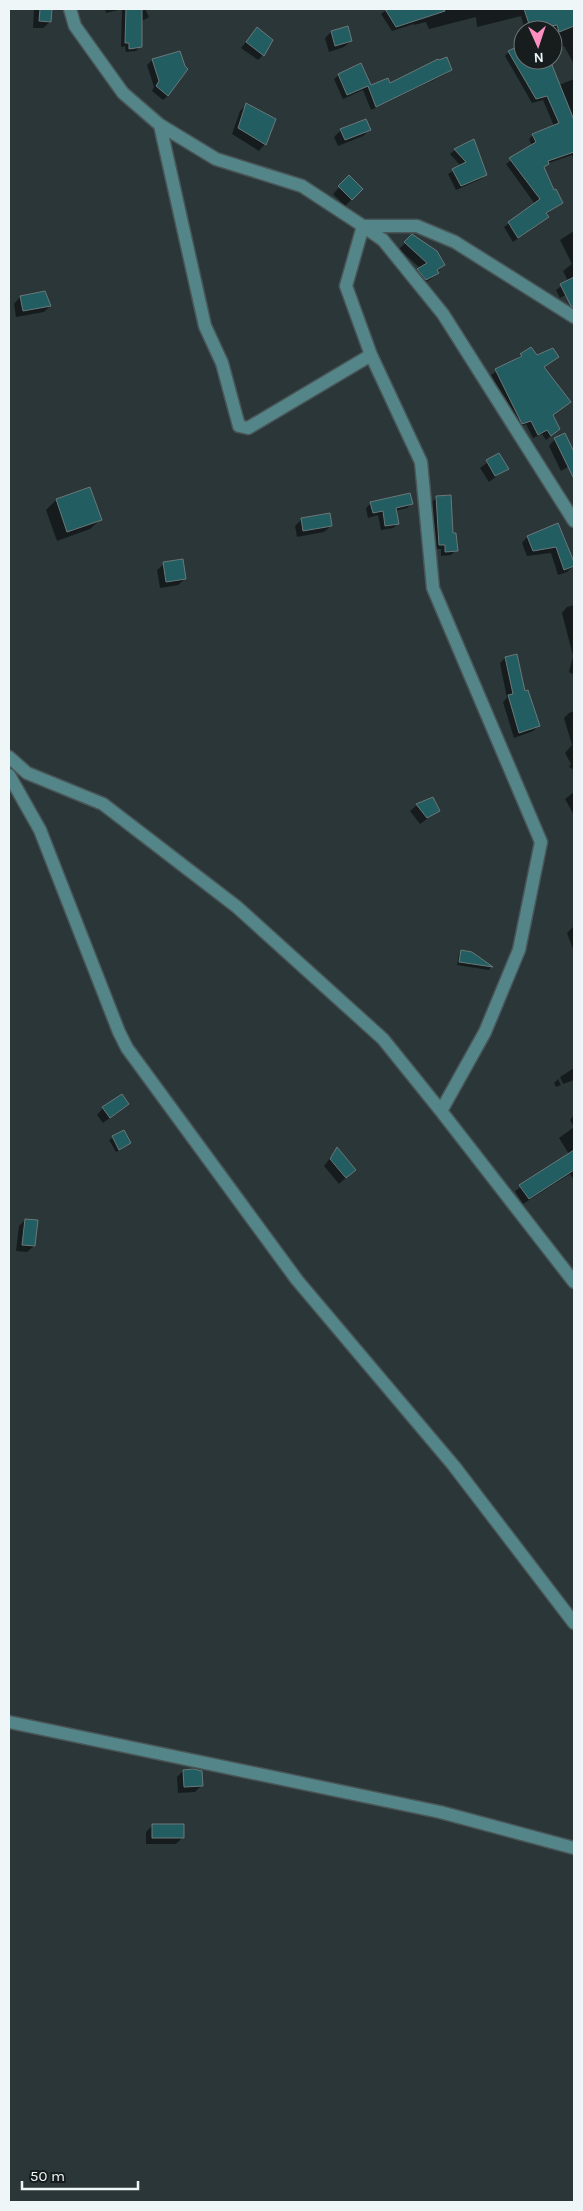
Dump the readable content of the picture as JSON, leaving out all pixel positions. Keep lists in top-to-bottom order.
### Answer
{
  "scale_bar": "50 m",
  "north": "bottom"
}
